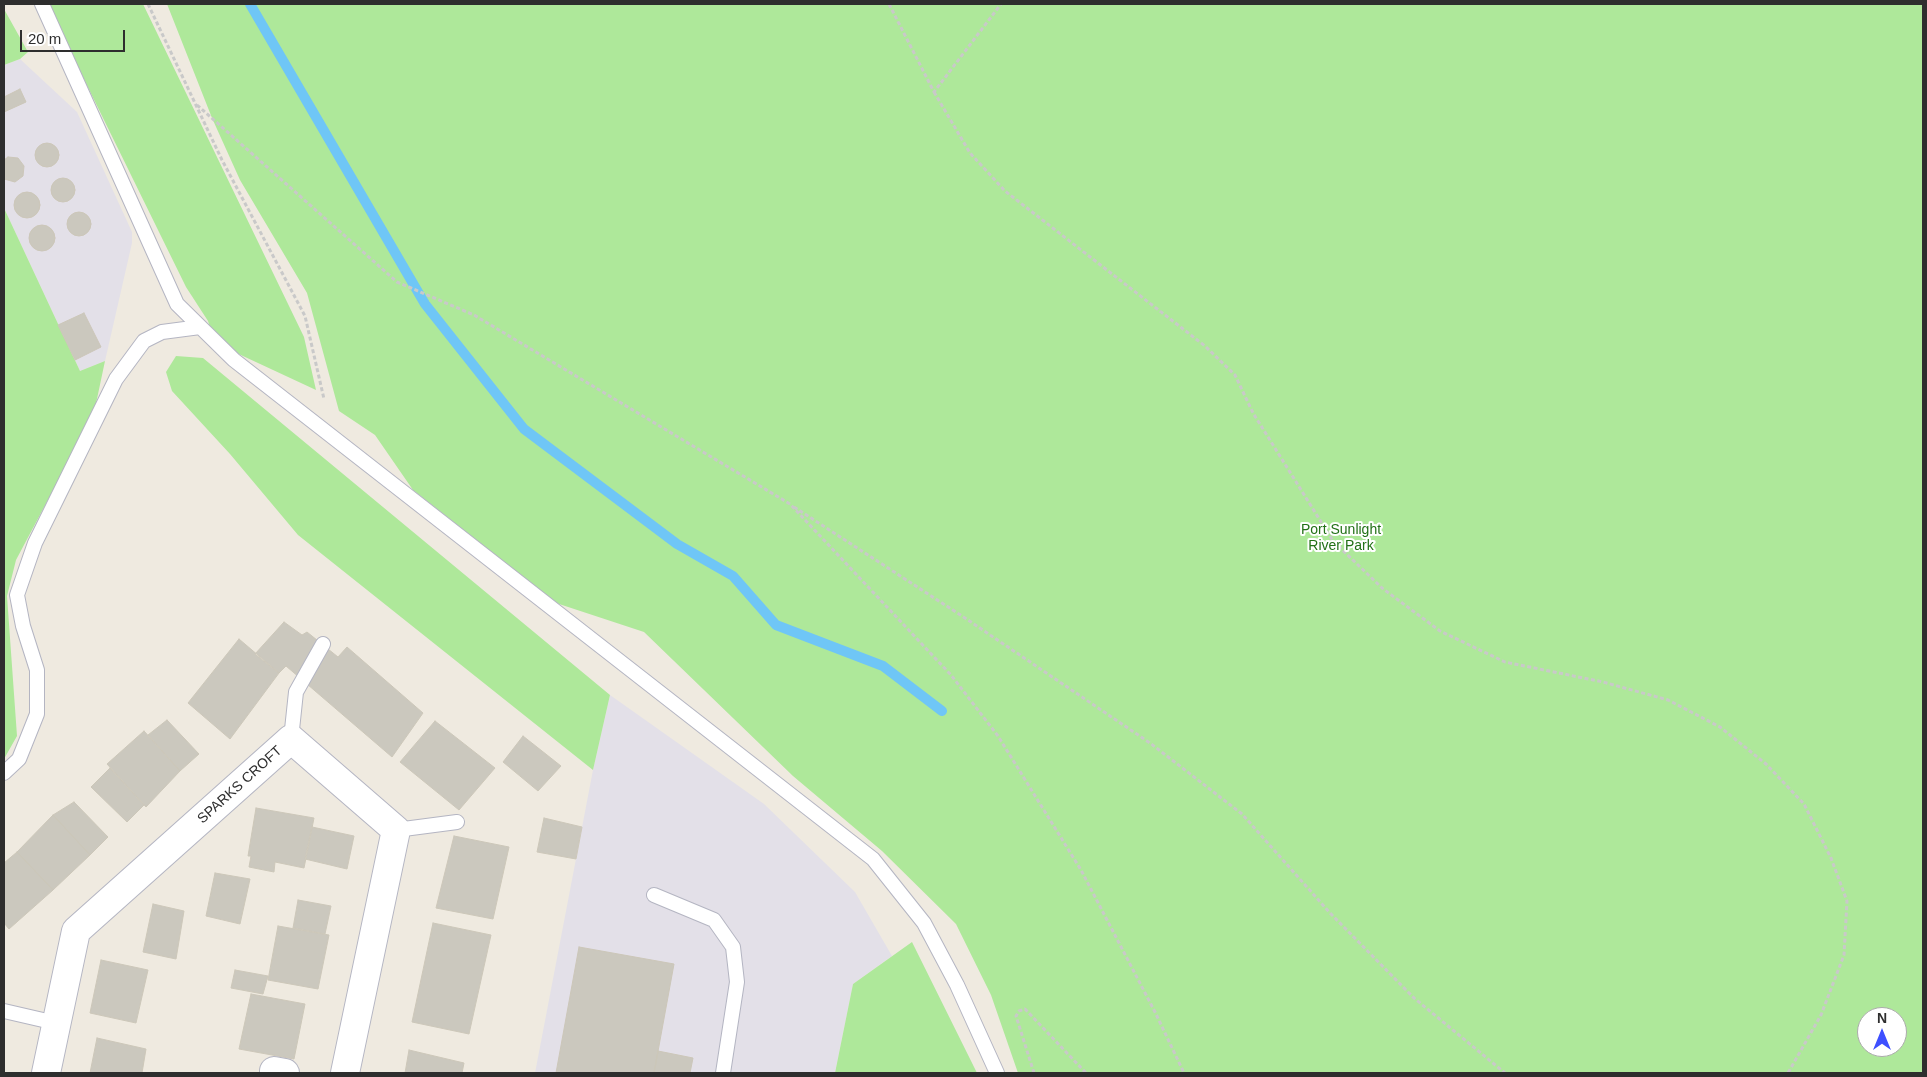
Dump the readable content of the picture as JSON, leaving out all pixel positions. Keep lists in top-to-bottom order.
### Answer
{
  "streets": {
    "street": ["SPARKS CROFT"]
  },
  "parks": ["Port Sunlight River Park"],
  "scale_bar": "20 m",
  "north": "top"
}
